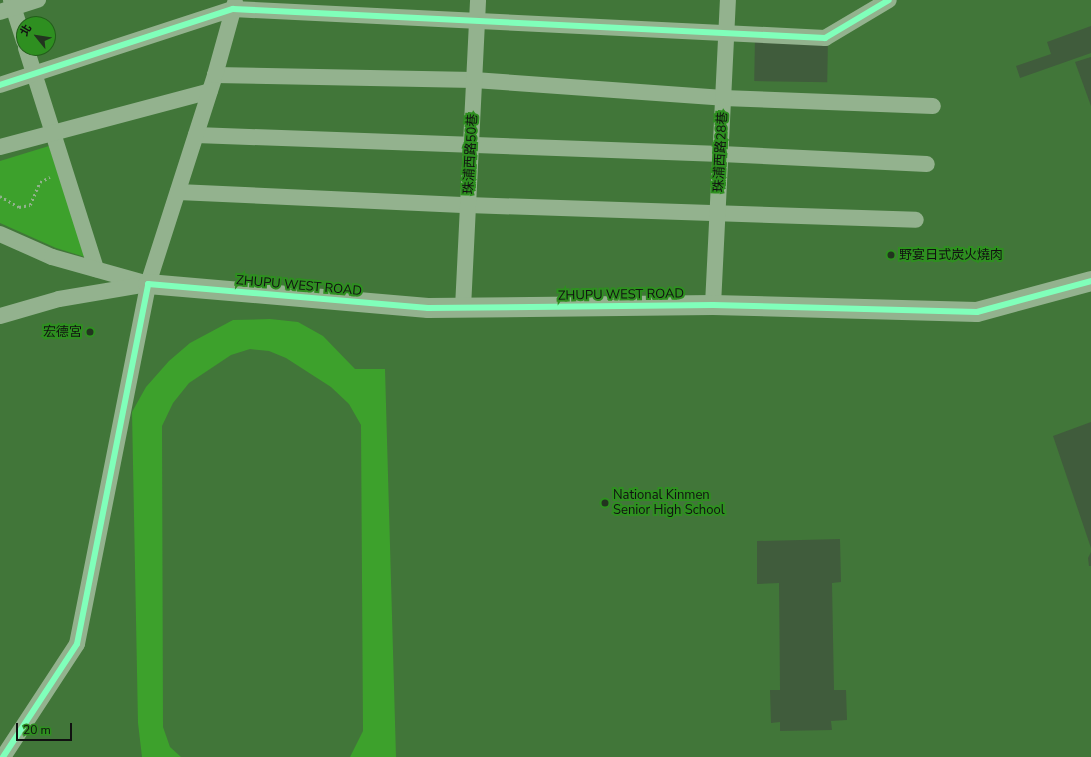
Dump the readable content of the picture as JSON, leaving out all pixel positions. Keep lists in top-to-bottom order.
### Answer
{
  "streets": {
    "street": ["珠浦西路28巷", "珠浦西路50巷", "ZHUPU WEST ROAD"]
  },
  "crossings": [
    ["珠浦西路28巷", "ZHUPU WEST ROAD"],
    ["珠浦西路50巷", "ZHUPU WEST ROAD"]
  ],
  "places": ["野宴日式炭火燒肉", "宏德宮", "National Kinmen Senior High School"],
  "scale_bar": "20 m",
  "north": "top left"
}
